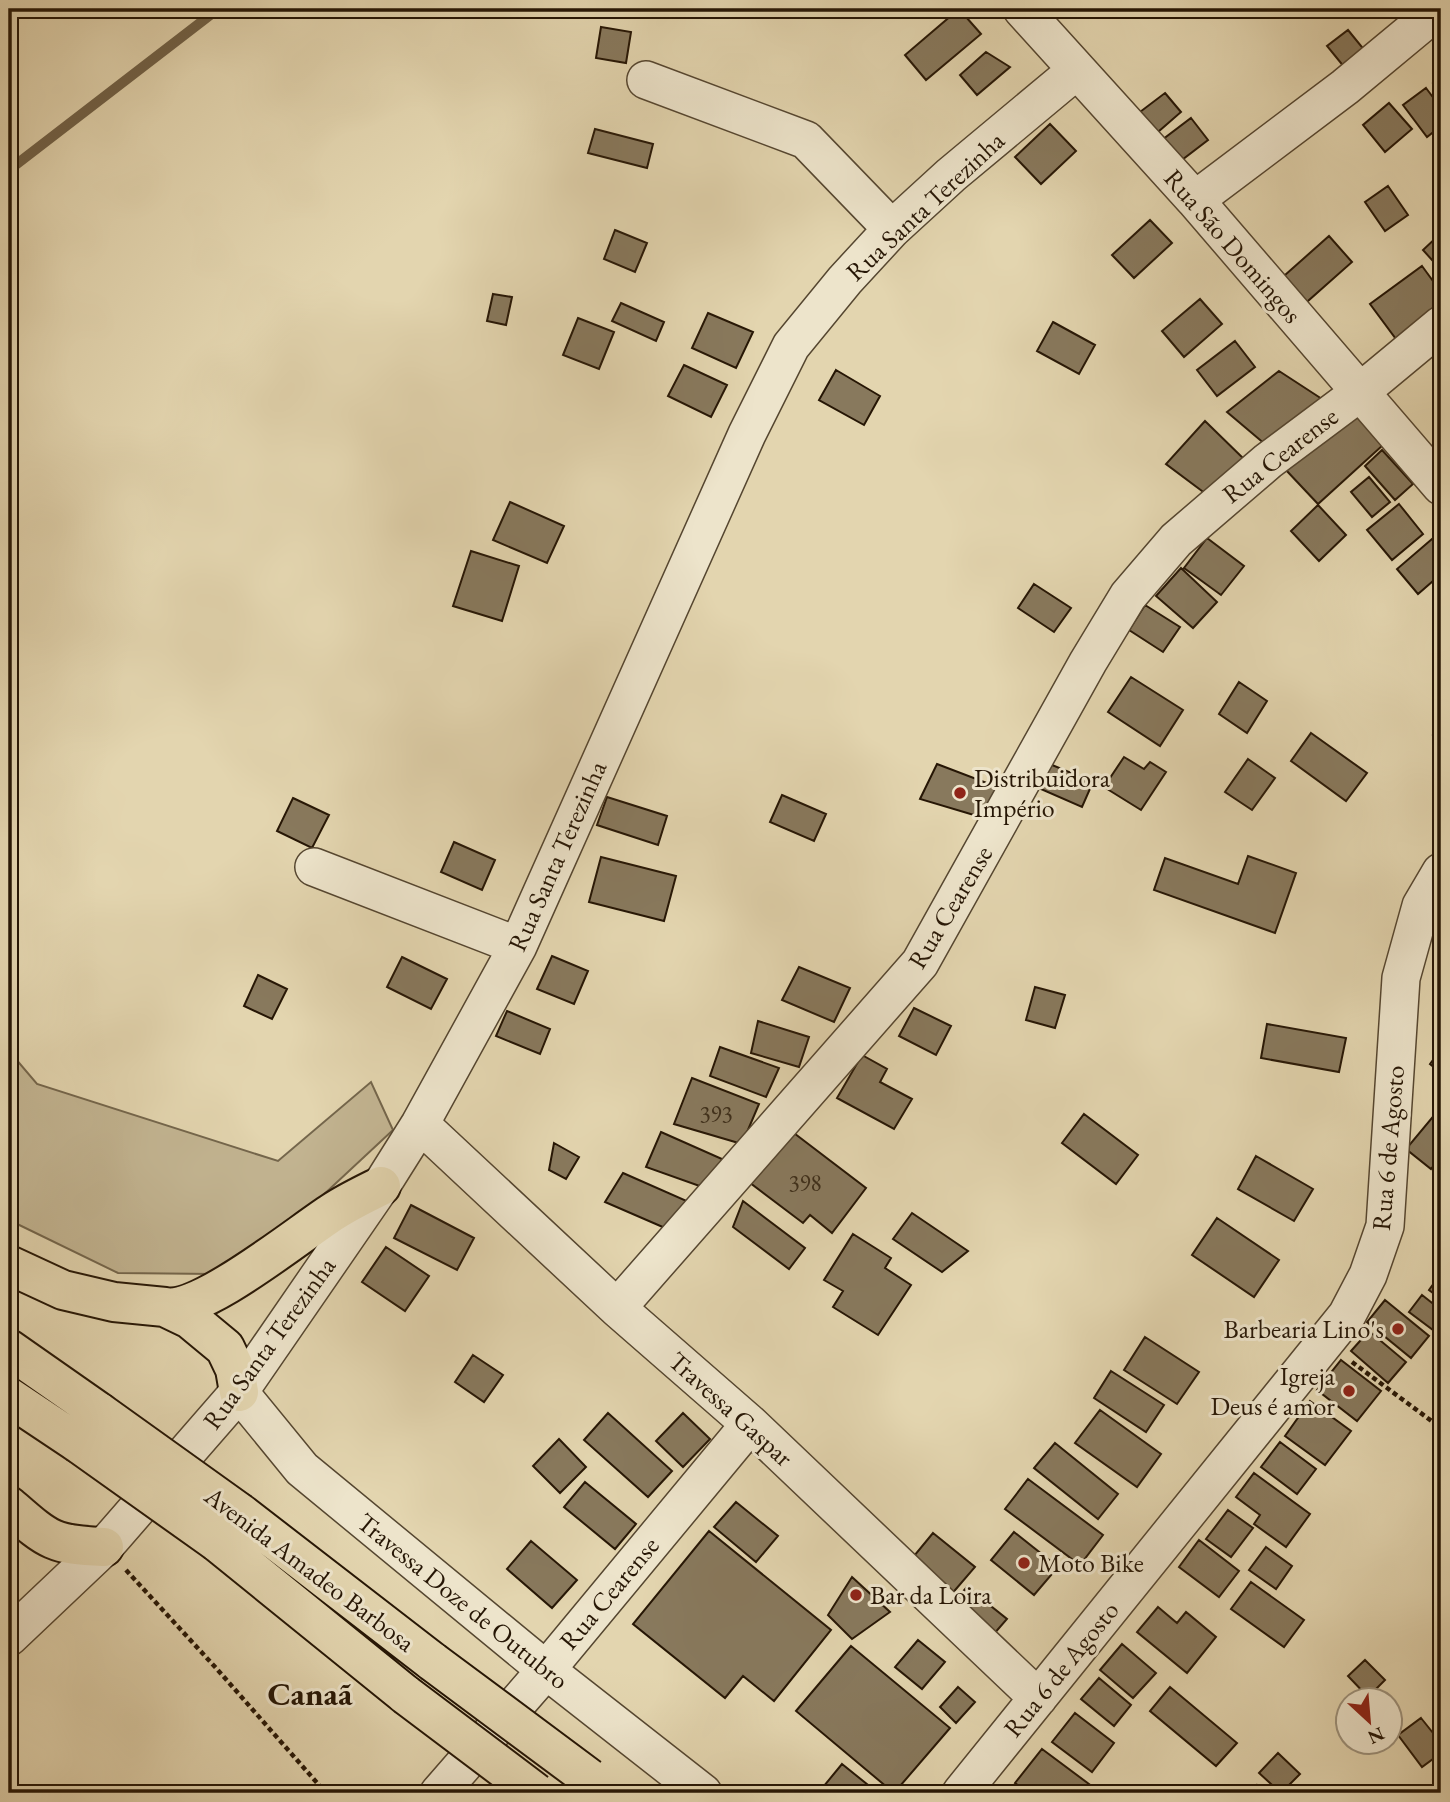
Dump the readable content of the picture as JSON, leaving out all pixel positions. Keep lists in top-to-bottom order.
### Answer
{
  "streets": {
    "main road": ["Avenida Amadeo Barbosa"],
    "street": [
      "Rua Santa Terezinha",
      "Rua São Domingos",
      "Rua Cearense",
      "Rua 6 de Agosto",
      "Travessa Gaspar",
      "Travessa Doze de Outubro"
    ]
  },
  "crossings": [
    ["Rua Santa Terezinha", "Rua São Domingos"],
    ["Rua Santa Terezinha", "Travessa Gaspar"],
    ["Rua Santa Terezinha", "Travessa Doze de Outubro"],
    ["Rua São Domingos", "Rua Cearense"],
    ["Rua Cearense", "Travessa Gaspar"],
    ["Rua Cearense", "Travessa Doze de Outubro"],
    ["Rua 6 de Agosto", "Travessa Gaspar"]
  ],
  "districts": ["Canaã"],
  "places": [
    "Distribuidora Império",
    "Barbearia Lino's",
    "Igreja Deus é amor",
    "Moto Bike",
    "Bar da Loira"
  ],
  "house_numbers": ["393", "398"],
  "north": "bottom right"
}
